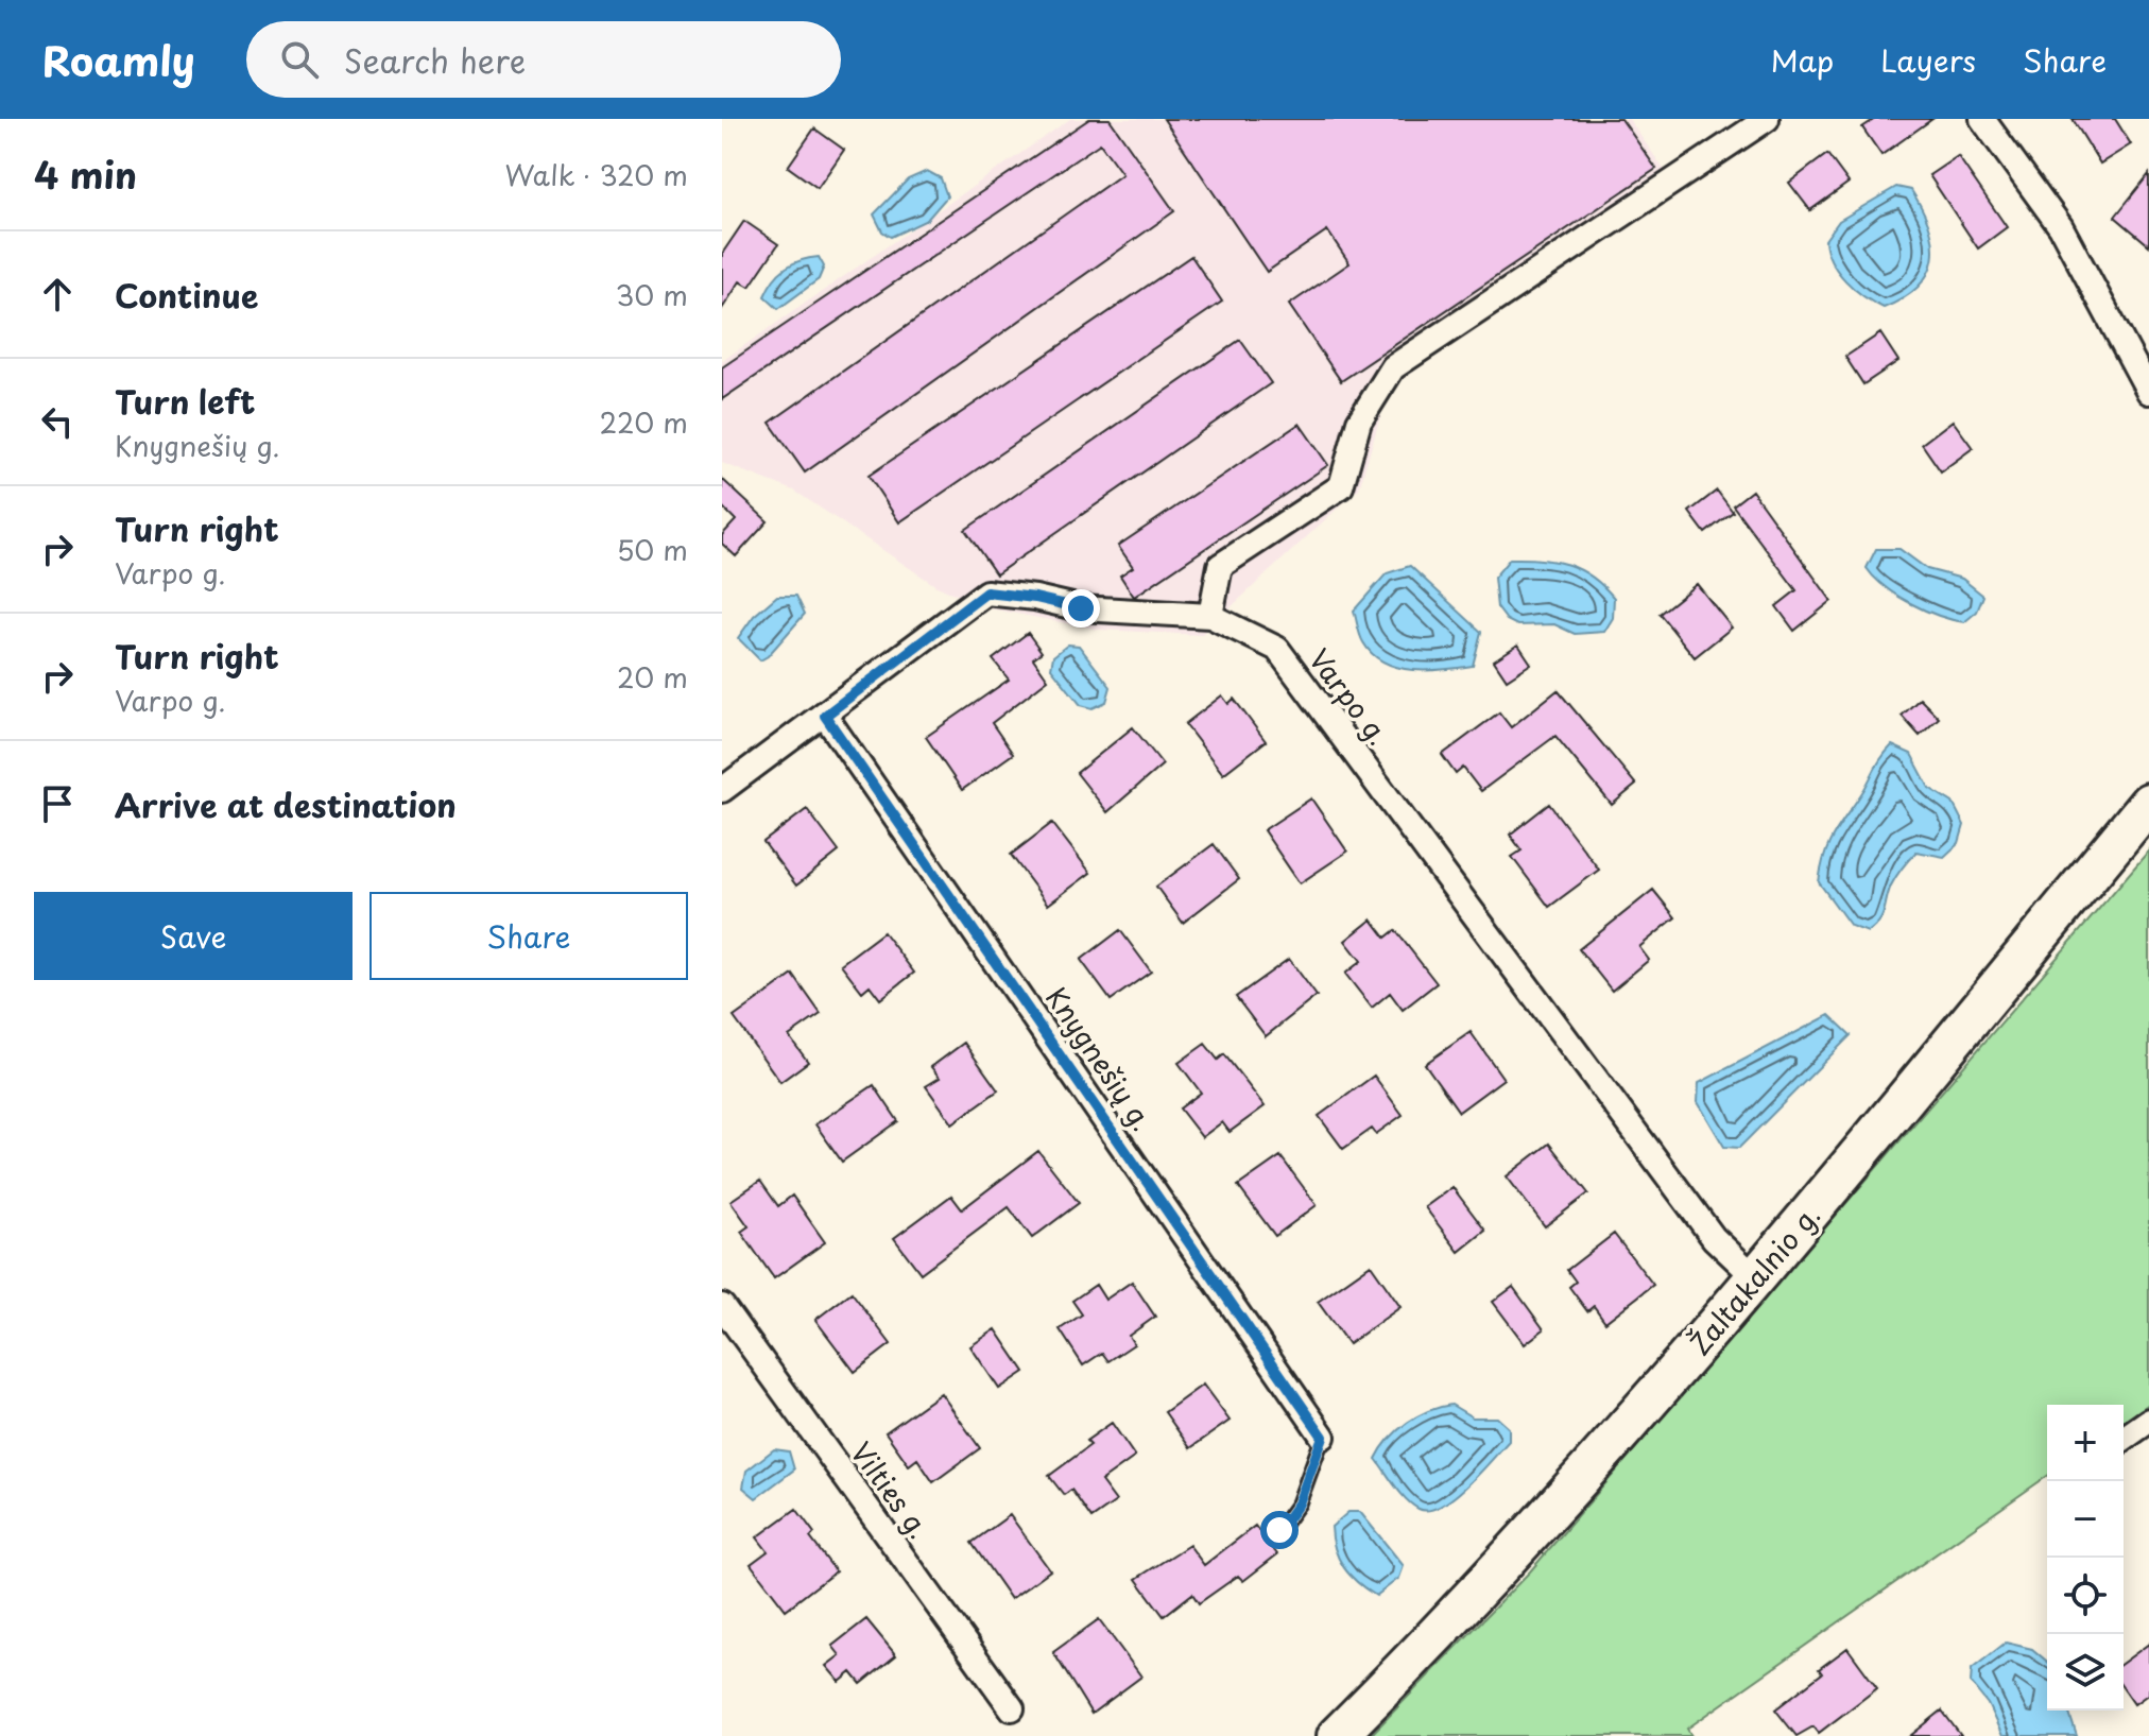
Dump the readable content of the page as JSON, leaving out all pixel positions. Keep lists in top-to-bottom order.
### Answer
{
  "streets": {
    "main road": ["Žaltakalnio g."],
    "street": ["Varpo g.", "Knygnešių g.", "Vilties g."]
  },
  "crossings": [
    ["Varpo g.", "Knygnešių g."],
    ["Varpo g.", "Žaltakalnio g."]
  ],
  "page": {
    "header": "Roamly",
    "search": "Search here",
    "nav": ["Map", "Layers", "Share"],
    "heading": ["4 min", "Walk · 320 m"],
    "list": [
      ["Continue", "30 m"],
      ["Turn left", "Knygnešių g.", "220 m"],
      ["Turn right", "Varpo g.", "50 m"],
      ["Turn right", "Varpo g.", "20 m"],
      "Arrive at destination"
    ],
    "buttons": ["Save", "Share"],
    "map_buttons": ["+", "−"]
  }
}
